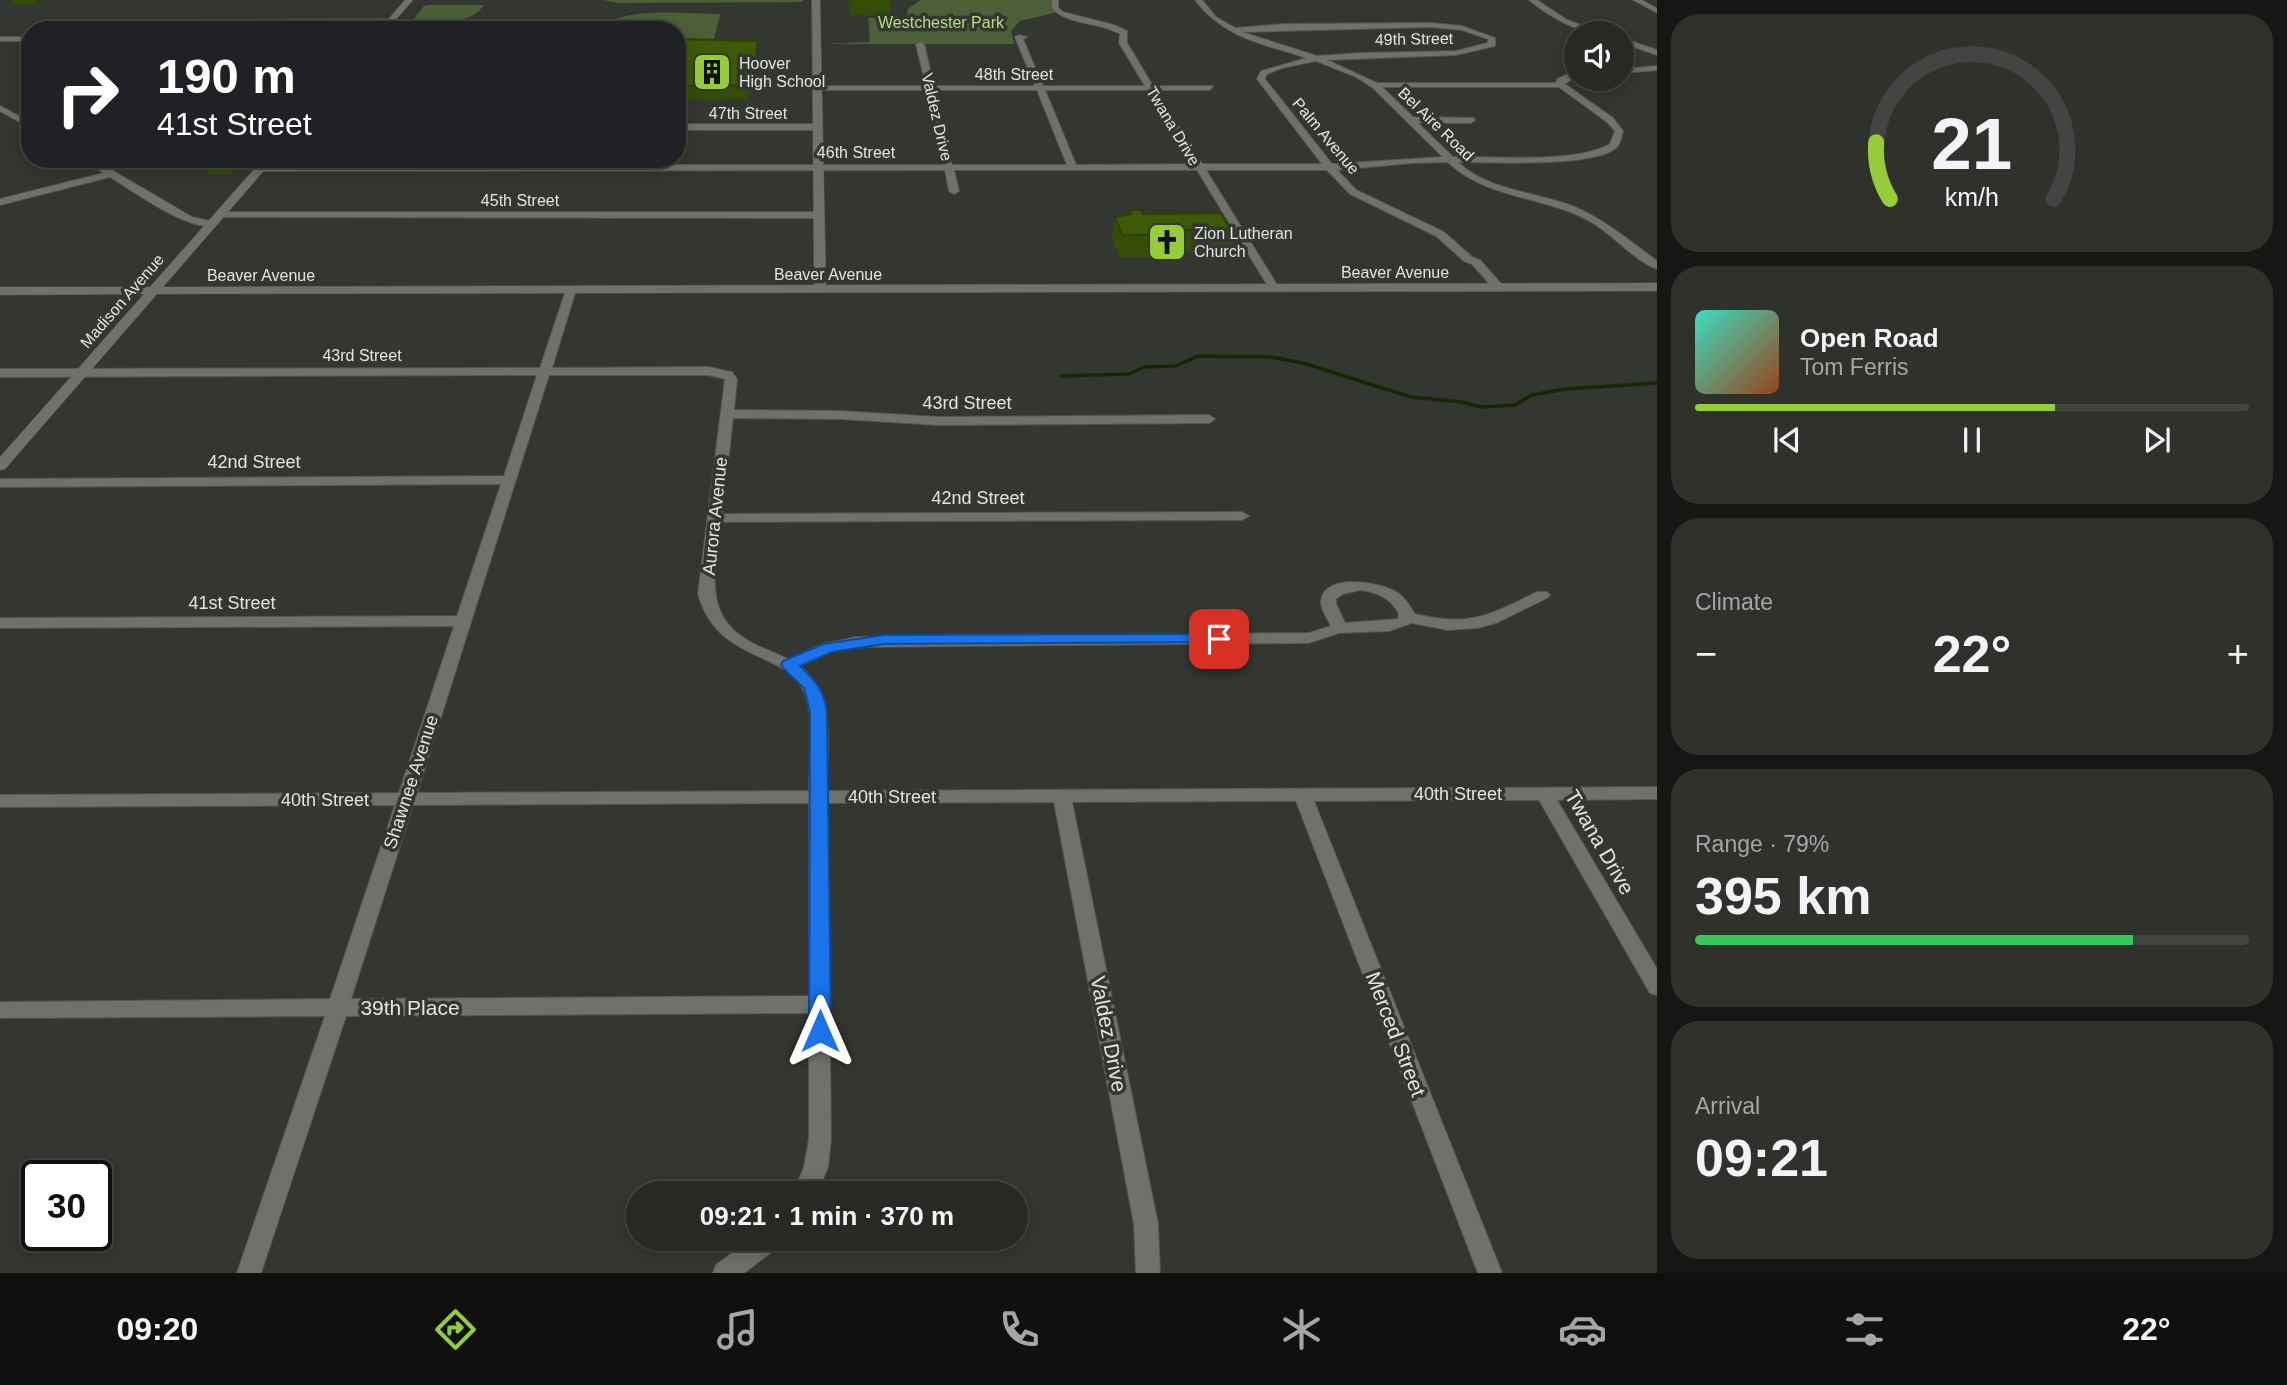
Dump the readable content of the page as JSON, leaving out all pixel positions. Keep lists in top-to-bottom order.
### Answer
{
  "streets": {
    "street": [
      "49th Street",
      "48th Street",
      "47th Street",
      "Valdez Drive",
      "Bel Aire Road",
      "Twana Drive",
      "Palm Avenue",
      "46th Street",
      "45th Street",
      "Beaver Avenue",
      "Madison Avenue",
      "43rd Street",
      "42nd Street",
      "Aurora Avenue",
      "41st Street",
      "Shawnee Avenue",
      "40th Street",
      "39th Place",
      "Merced Street"
    ]
  },
  "crossings": [
    ["49th Street", "Bel Aire Road"],
    ["49th Street", "Palm Avenue"],
    ["48th Street", "Valdez Drive"],
    ["48th Street", "Twana Drive"],
    ["Valdez Drive", "46th Street"],
    ["Valdez Drive", "40th Street"],
    ["Bel Aire Road", "Palm Avenue"],
    ["Bel Aire Road", "46th Street"],
    ["Twana Drive", "46th Street"],
    ["Twana Drive", "Beaver Avenue"],
    ["Twana Drive", "40th Street"],
    ["Palm Avenue", "46th Street"],
    ["Palm Avenue", "Beaver Avenue"],
    ["45th Street", "Madison Avenue"],
    ["Beaver Avenue", "Madison Avenue"],
    ["Beaver Avenue", "Shawnee Avenue"],
    ["Madison Avenue", "43rd Street"],
    ["43rd Street", "Aurora Avenue"],
    ["43rd Street", "Shawnee Avenue"],
    ["42nd Street", "Aurora Avenue"],
    ["42nd Street", "Shawnee Avenue"],
    ["Aurora Avenue", "40th Street"],
    ["Aurora Avenue", "39th Place"],
    ["41st Street", "Shawnee Avenue"],
    ["Shawnee Avenue", "40th Street"],
    ["Shawnee Avenue", "39th Place"],
    ["40th Street", "Merced Street"]
  ],
  "parks": ["Westchester Park"],
  "places": {
    "building": ["Hoover High School"],
    "church": ["Zion Lutheran Church"]
  },
  "page": {
    "turn": ["190 m", "41st Street"],
    "song": ["Open Road", "Tom Ferris"],
    "tile": [
      "Climate",
      ["Range · 79%", "395 km"],
      ["Arrival", "09:21"]
    ],
    "heat": ["−", "22°", "+"],
    "limit": "30",
    "trip": "09:21 · 1 min · 370 m",
    "tabs": ["09:20", "22°"],
    "gauge": ["21", "km/h"]
  }
}
